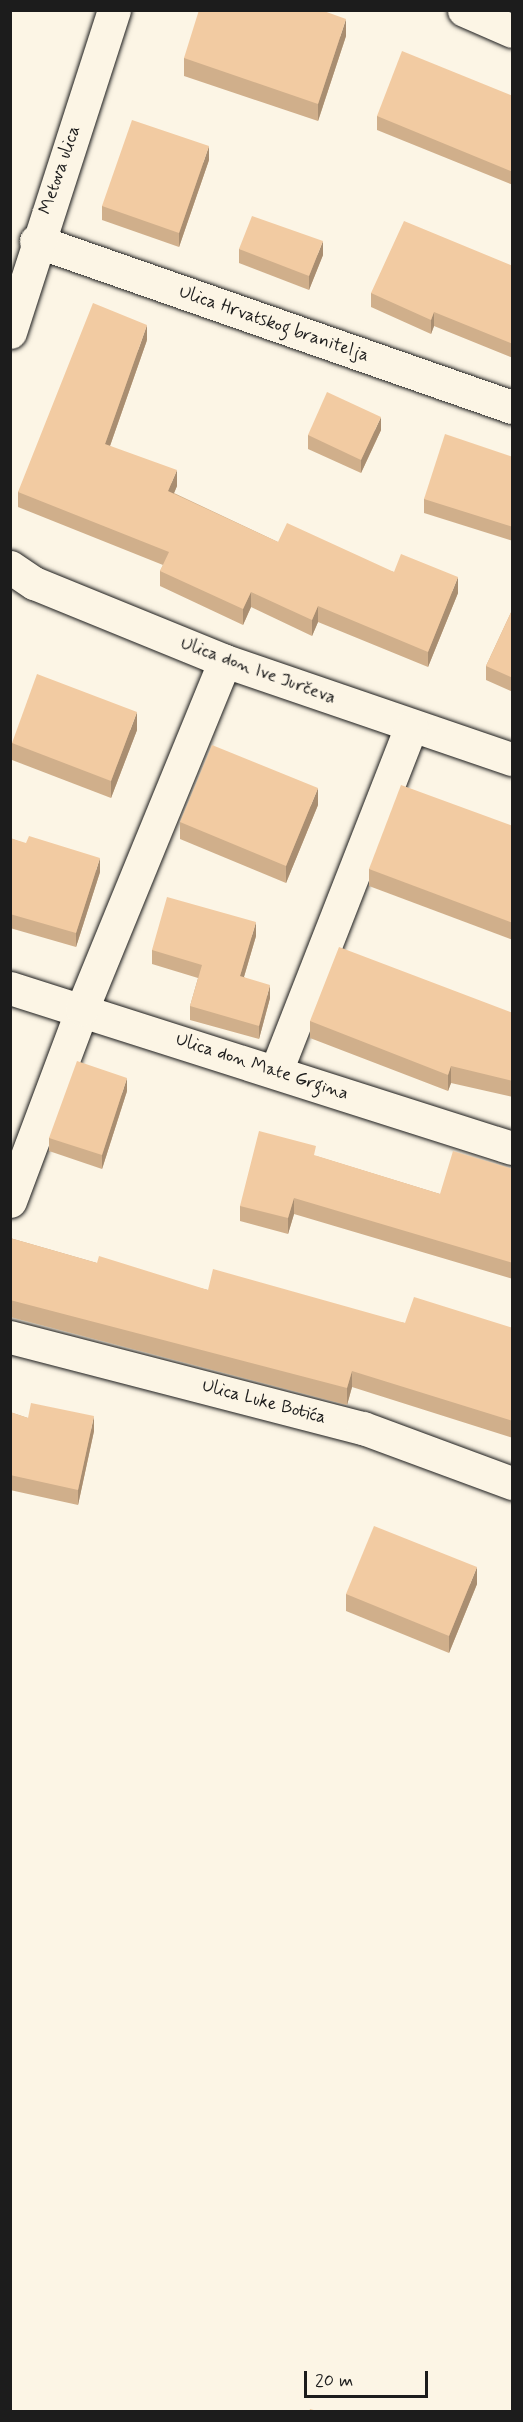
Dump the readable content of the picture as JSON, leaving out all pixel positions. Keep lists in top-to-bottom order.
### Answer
{
  "streets": {
    "street": [
      "Metova ulica",
      "Ulica Hrvatskog branitelja",
      "Ulica don Ive Jurčeva",
      "Ulica don Mate Grgina",
      "Ulica Luke Botića"
    ]
  },
  "crossings": [
    ["Metova ulica", "Ulica Hrvatskog branitelja"]
  ],
  "scale_bar": "20 m"
}
